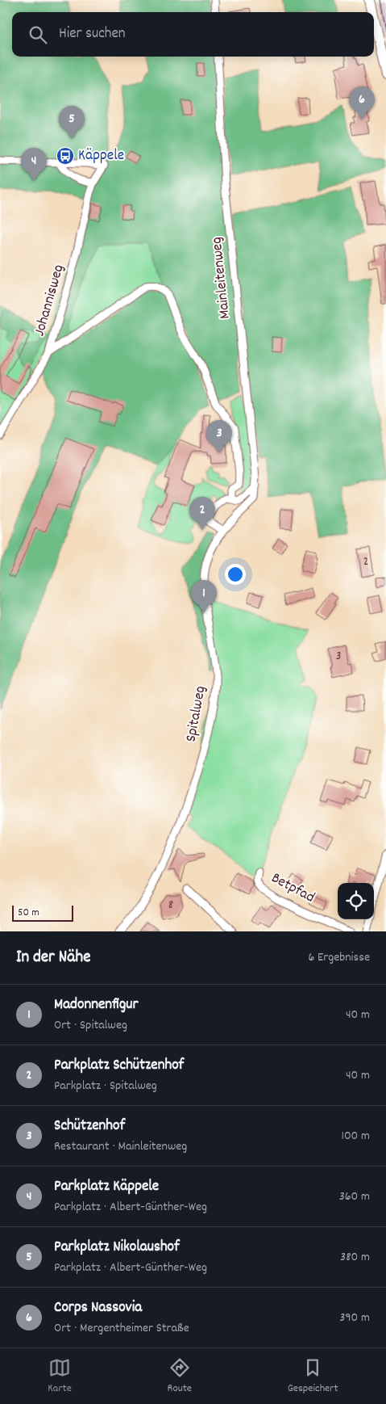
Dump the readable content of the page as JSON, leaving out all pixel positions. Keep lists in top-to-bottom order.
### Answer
{
  "streets": {
    "street": [
      "Mainleitenweg",
      "Johannisweg",
      "Spitalweg",
      "Betpfad"
    ]
  },
  "crossings": [
    ["Mainleitenweg", "Spitalweg"]
  ],
  "places": {
    "bus stop": ["Käppele"]
  },
  "house_numbers": ["2", "3", "8"],
  "scale_bar": "50 m",
  "page": {
    "search": "Hier suchen",
    "pins": [
      "6",
      "5",
      "4",
      "3",
      "2",
      "1"
    ],
    "scale": "50 m",
    "heading": ["In der Nähe", "6 Ergebnisse"],
    "list": [
      {
        "mark": "1",
        "name": "Madonnenfigur",
        "note": "Ort · Spitalweg",
        "value": "40 m"
      },
      {
        "mark": "2",
        "name": "Parkplatz Schützenhof",
        "note": "Parkplatz · Spitalweg",
        "value": "40 m"
      },
      {
        "mark": "3",
        "name": "Schützenhof",
        "note": "Restaurant · Mainleitenweg",
        "value": "100 m"
      },
      {
        "mark": "4",
        "name": "Parkplatz Käppele",
        "note": "Parkplatz · Albert-Günther-Weg",
        "value": "360 m"
      },
      {
        "mark": "5",
        "name": "Parkplatz Nikolaushof",
        "note": "Parkplatz · Albert-Günther-Weg",
        "value": "380 m"
      },
      {
        "mark": "6",
        "name": "Corps Nassovia",
        "note": "Ort · Mergentheimer Straße",
        "value": "390 m"
      }
    ],
    "nav": ["Karte", "Route", "Gespeichert"]
  }
}
